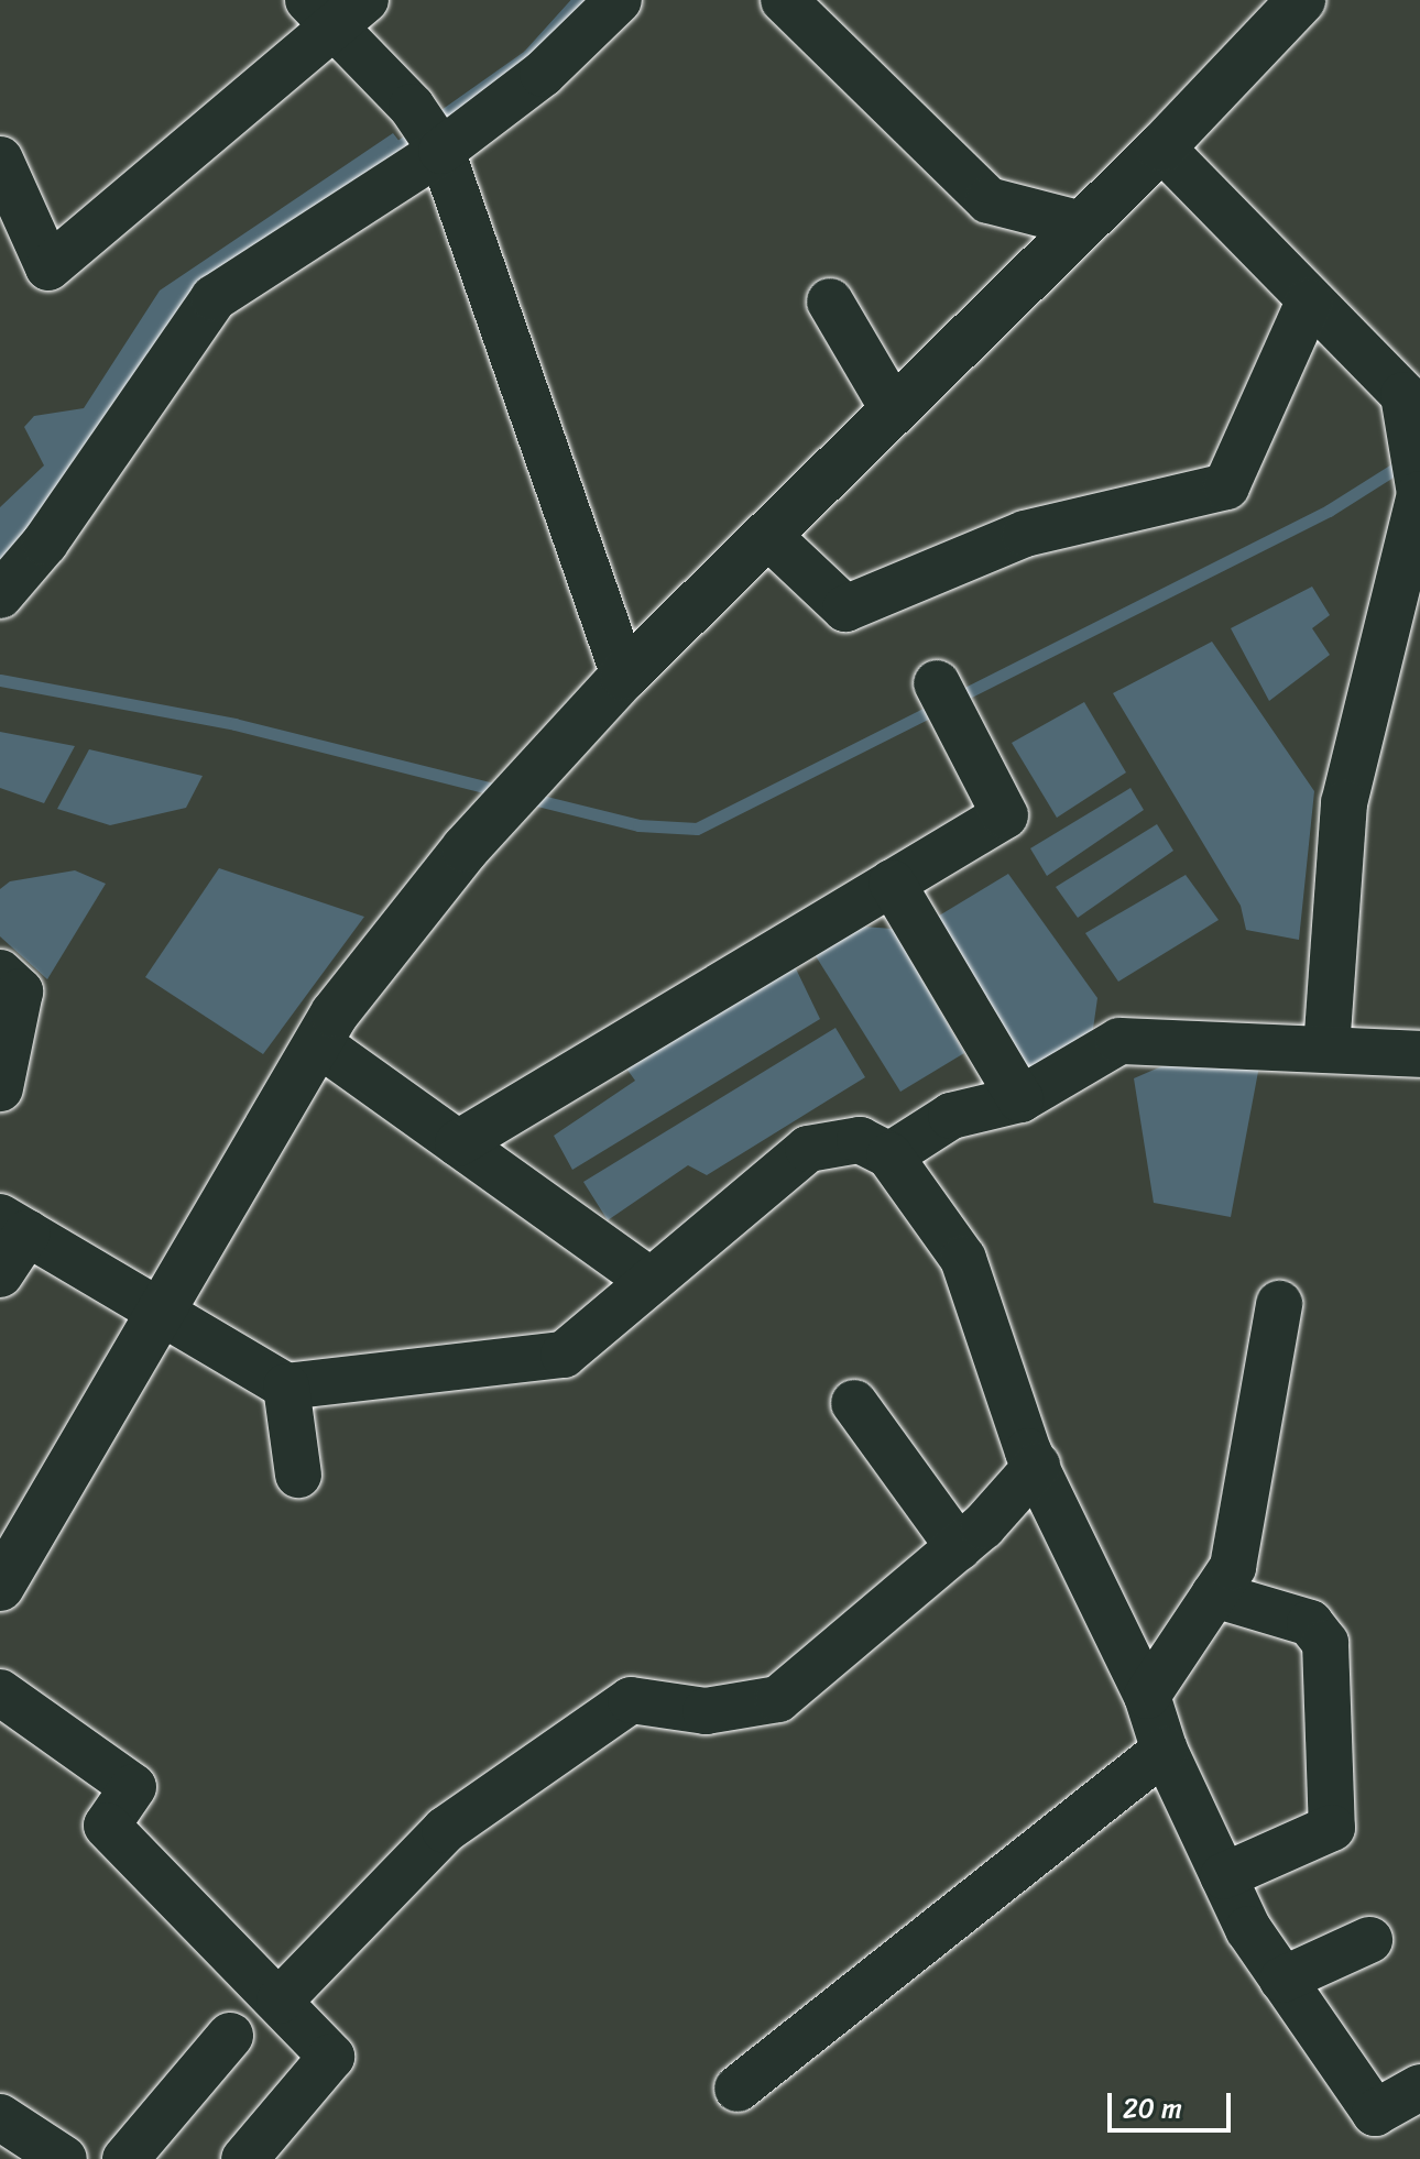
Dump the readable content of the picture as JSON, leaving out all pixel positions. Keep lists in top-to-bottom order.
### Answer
{
  "scale_bar": "20 m"
}
